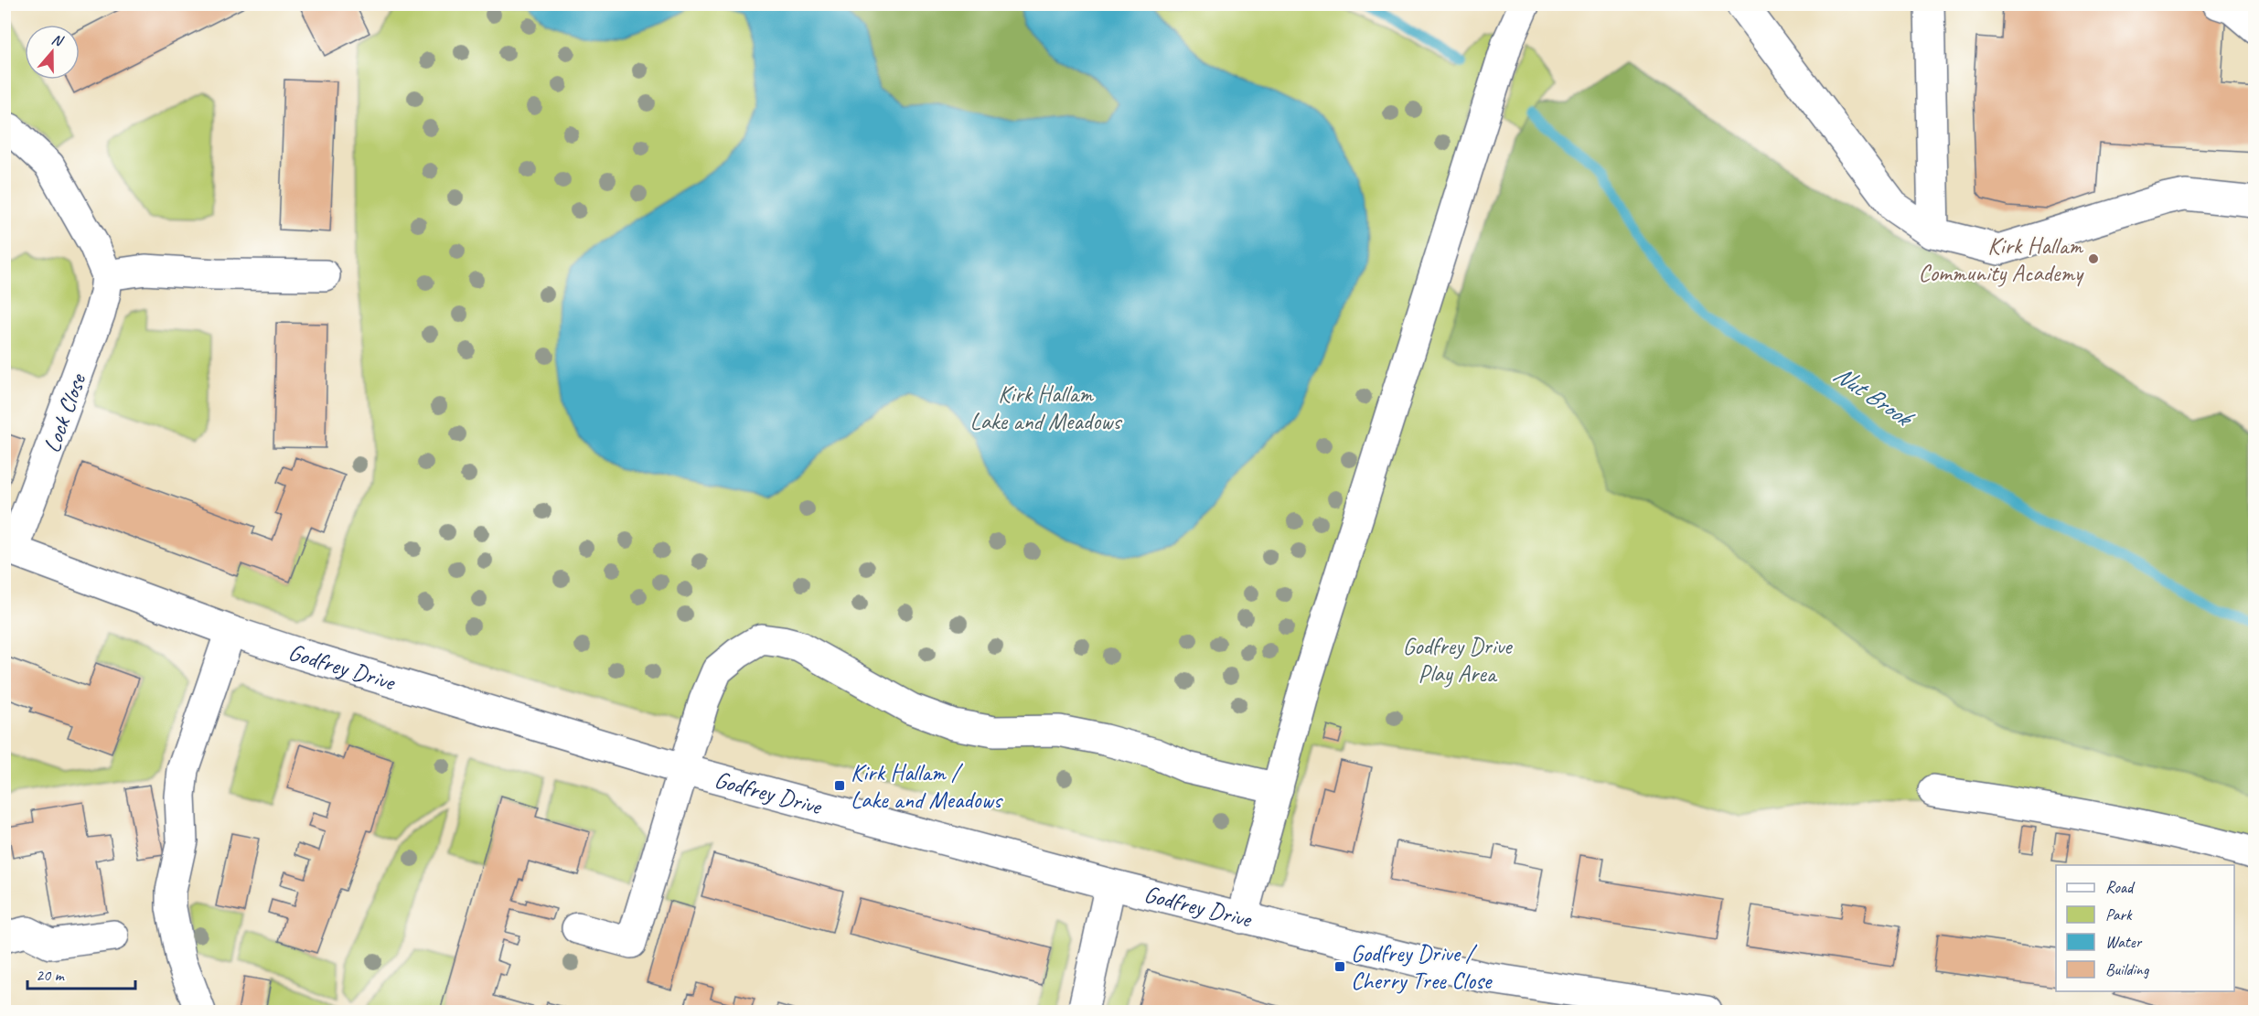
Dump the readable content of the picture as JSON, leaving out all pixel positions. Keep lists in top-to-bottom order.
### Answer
{
  "streets": {
    "street": ["Lock Close", "Godfrey Drive"]
  },
  "crossings": [
    ["Lock Close", "Godfrey Drive"]
  ],
  "water": ["Nut Brook"],
  "parks": ["Kirk Hallam Lake and Meadows", "Godfrey Drive Play Area"],
  "places": {
    "other": ["Kirk Hallam Community Academy"],
    "transit": ["Kirk Hallam / Lake and Meadows", "Godfrey Drive / Cherry Tree Close"]
  },
  "legend": [
    "Road",
    "Park",
    "Water",
    "Building"
  ],
  "scale_bar": "20 m",
  "north": "top"
}
